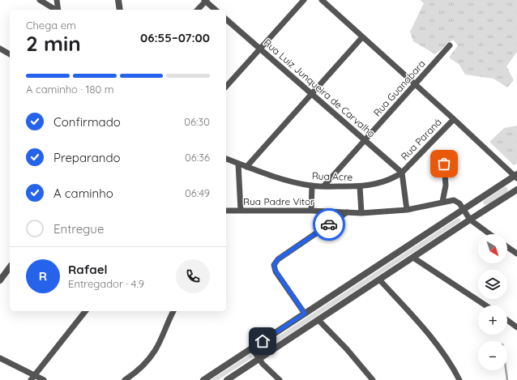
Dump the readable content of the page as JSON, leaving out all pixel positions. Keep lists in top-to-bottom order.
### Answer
{
  "streets": {
    "street": [
      "Rua Luiz Junqueira de Carvalho",
      "Rua Guanabara",
      "Rua Paraná",
      "Rua Acre",
      "Rua Padre Vitor"
    ]
  },
  "crossings": [
    ["Rua Luiz Junqueira de Carvalho", "Rua Guanabara"],
    ["Rua Luiz Junqueira de Carvalho", "Rua Paraná"],
    ["Rua Luiz Junqueira de Carvalho", "Rua Acre"],
    ["Rua Guanabara", "Rua Acre"],
    ["Rua Paraná", "Rua Acre"]
  ],
  "north": "bottom right",
  "page": {
    "heading": ["2 min", "Chega em", "06:55–07:00"],
    "panel": ["Rafael", "Entregador · 4.9"],
    "bar": "A caminho · 180 m",
    "list": [
      ["Confirmado", "06:30"],
      ["Preparando", "06:36"],
      ["A caminho", "06:49"],
      "Entregue"
    ],
    "map_buttons": ["+", "−"],
    "round": "R"
  }
}
